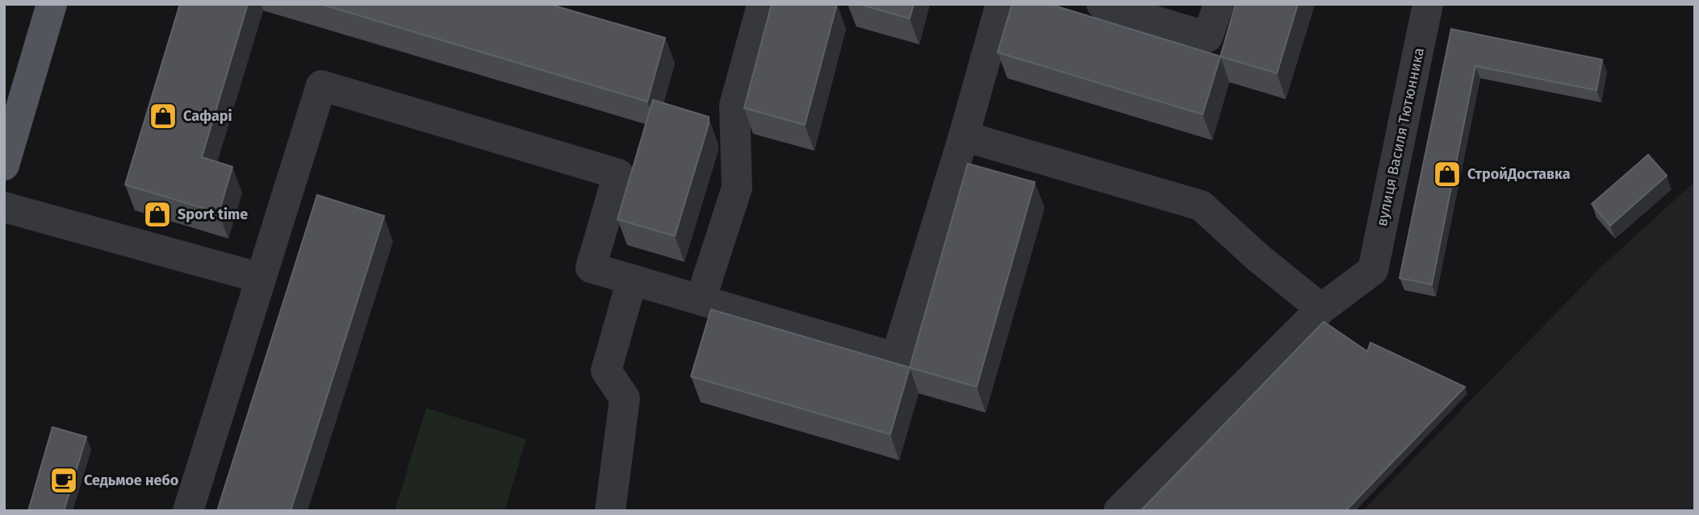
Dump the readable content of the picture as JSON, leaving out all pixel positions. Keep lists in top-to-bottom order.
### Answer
{
  "streets": {
    "street": ["вулиця Василя Тютюнника"]
  },
  "places": {
    "shop": ["Сафарі", "СтройДоставка", "Sport time"],
    "cafe": ["Седьмое небо"]
  }
}
